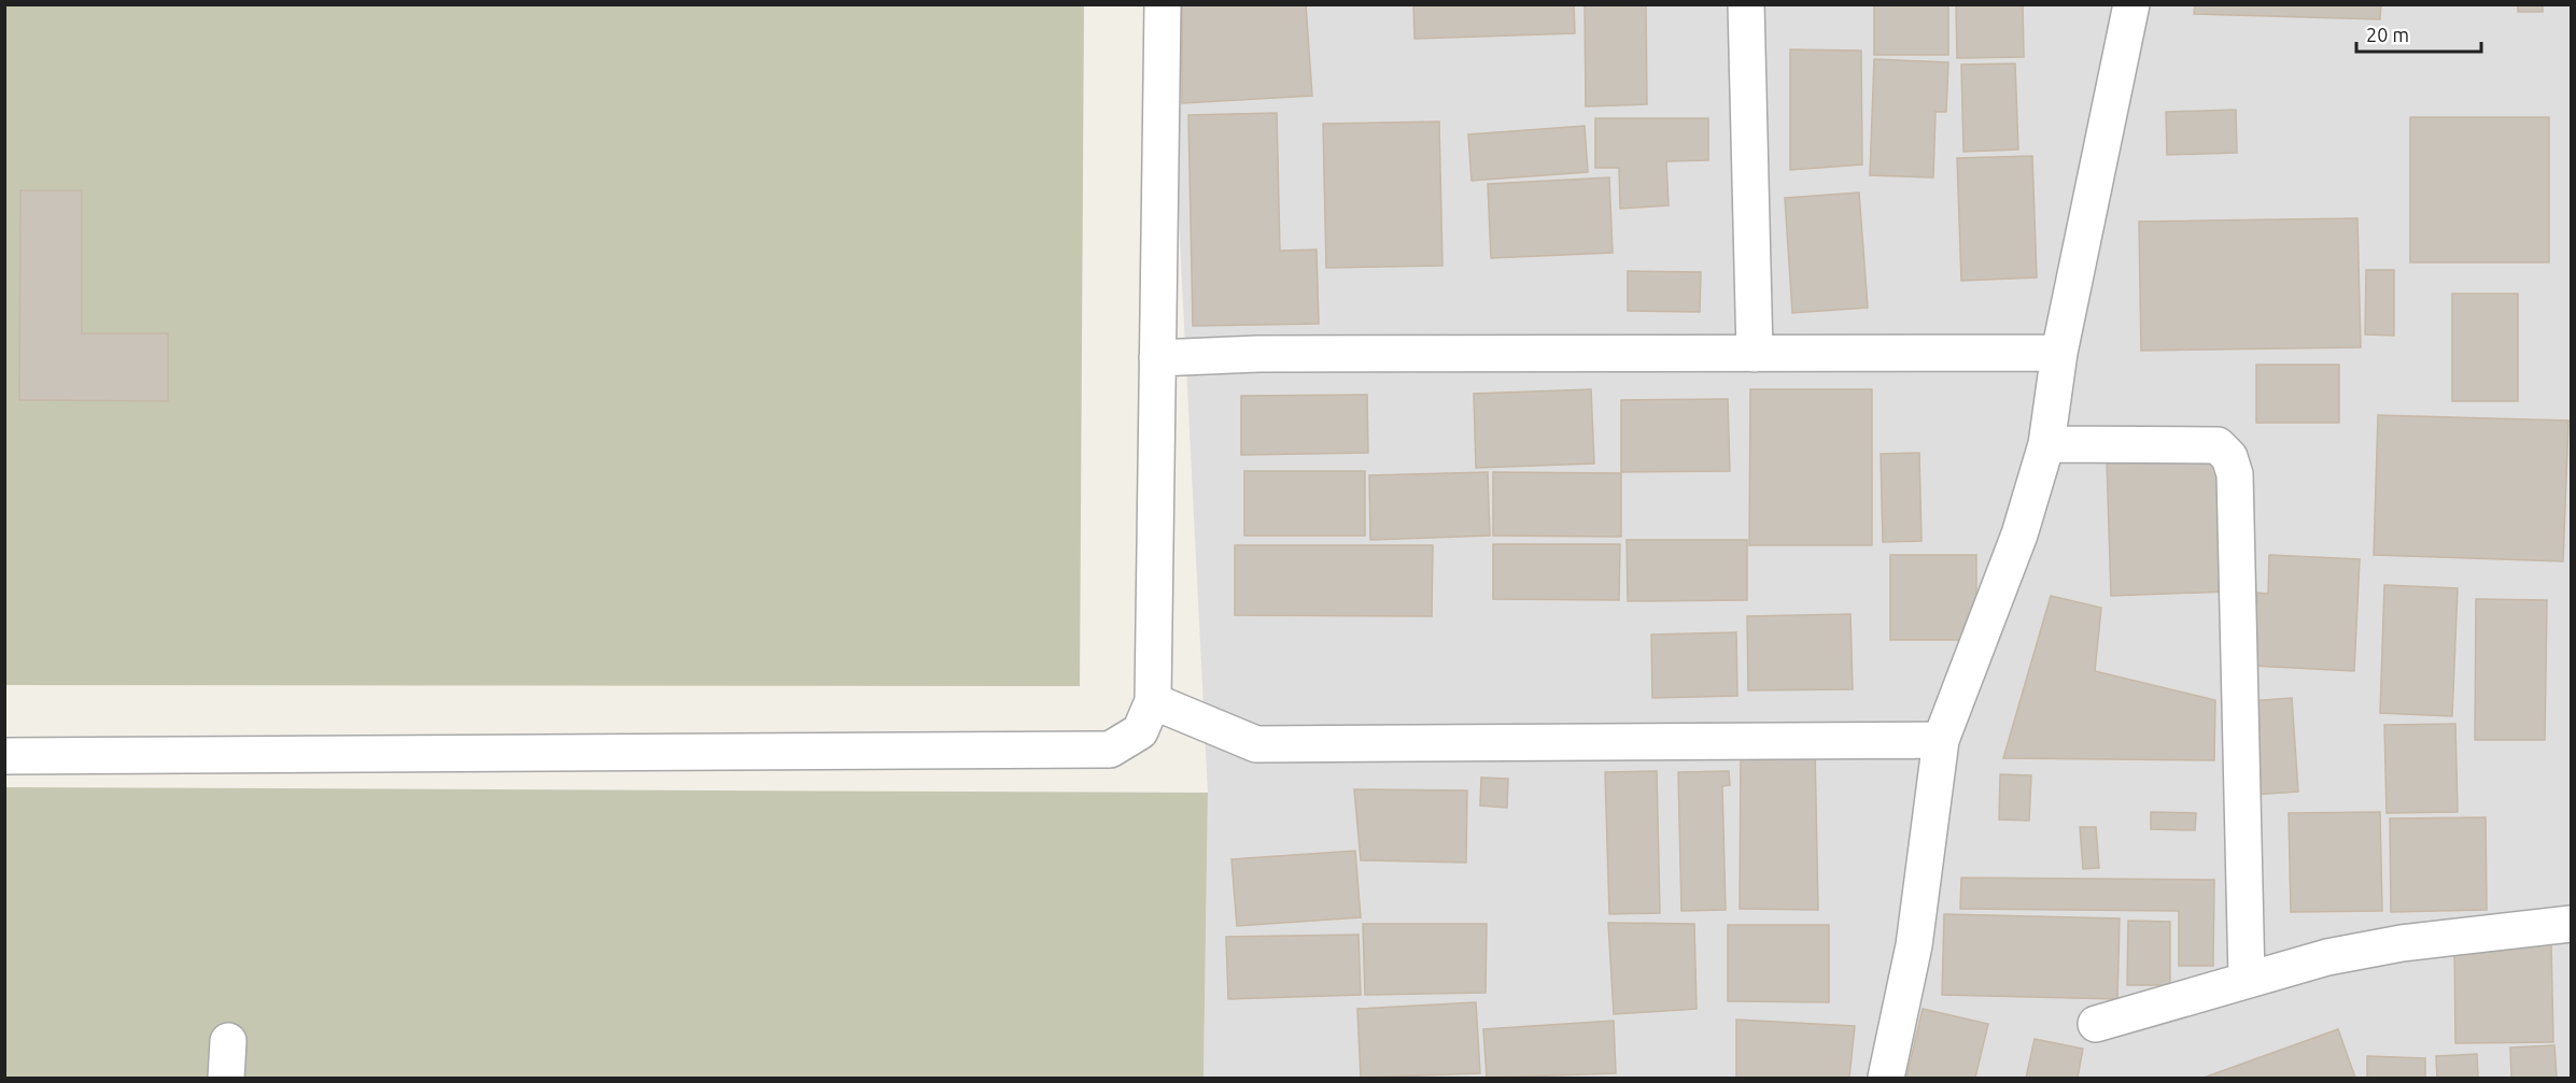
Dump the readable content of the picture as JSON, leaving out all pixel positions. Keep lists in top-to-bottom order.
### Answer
{
  "scale_bar": "20 m"
}
